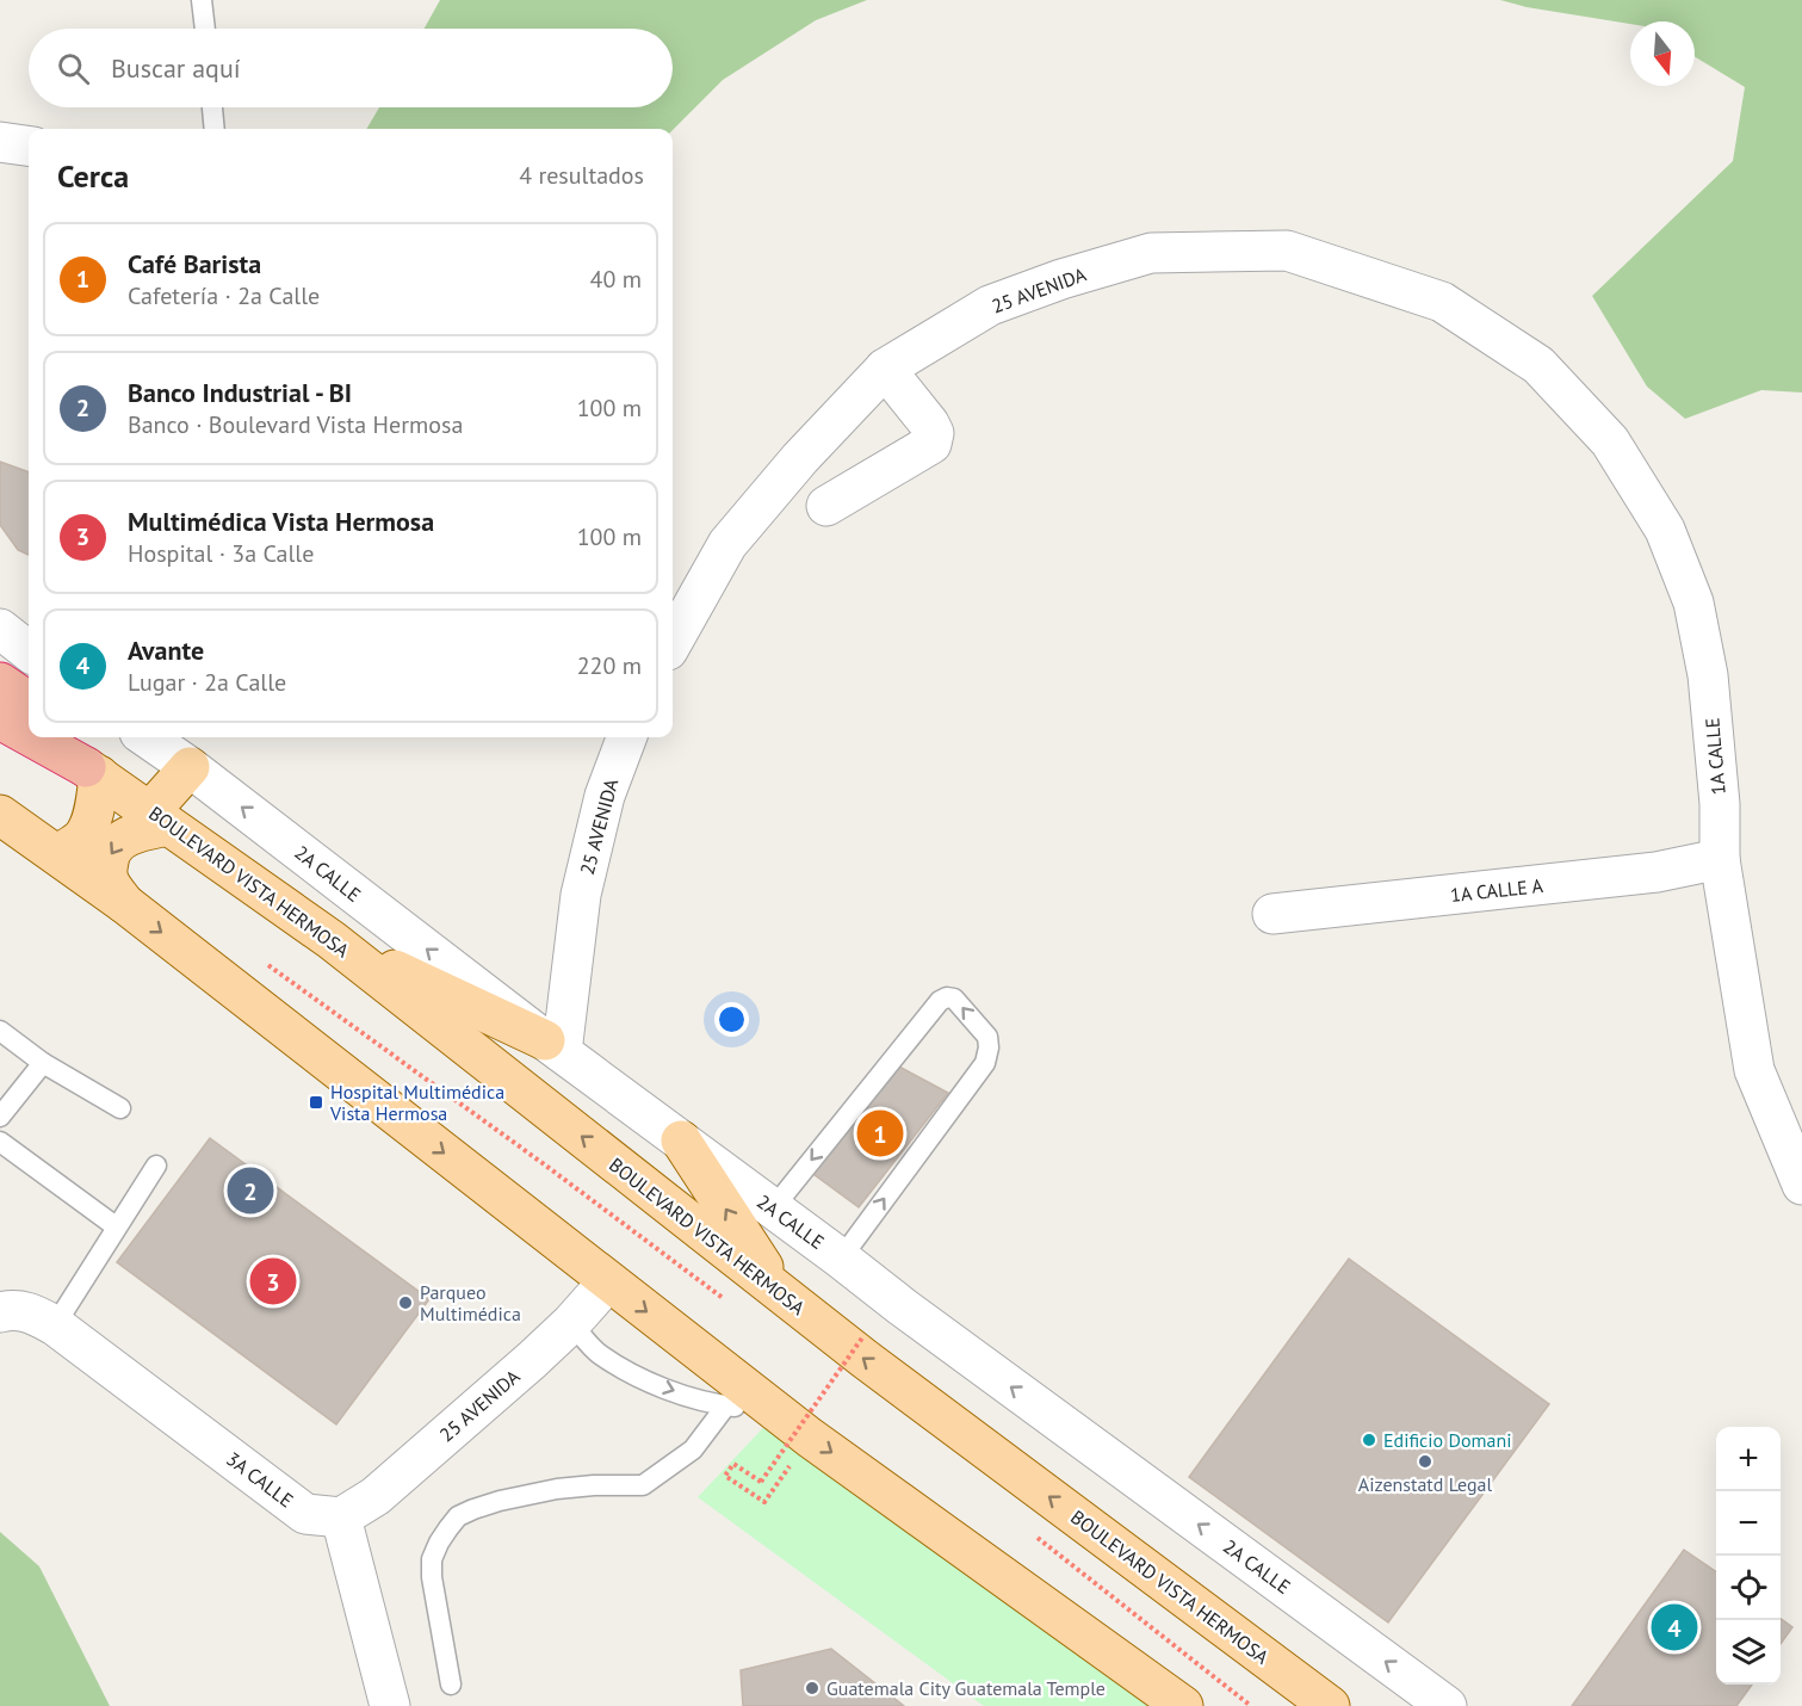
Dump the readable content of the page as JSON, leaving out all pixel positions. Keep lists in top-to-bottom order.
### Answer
{
  "streets": {
    "main road": ["BOULEVARD VISTA HERMOSA"],
    "street": [
      "25 AVENIDA",
      "1A CALLE",
      "2A CALLE",
      "1A CALLE A",
      "3A CALLE"
    ]
  },
  "crossings": [
    ["25 AVENIDA", "1A CALLE"],
    ["25 AVENIDA", "2A CALLE"],
    ["25 AVENIDA", "3A CALLE"],
    ["1A CALLE", "1A CALLE A"]
  ],
  "one_way": ["2A CALLE"],
  "places": {
    "transit": ["Hospital Multimédica Vista Hermosa"],
    "other": [
      "Parqueo Multimédica",
      "Edificio Domani",
      "Aizenstatd Legal",
      "Guatemala City Guatemala Temple"
    ]
  },
  "north": "bottom",
  "page": {
    "search": "Buscar aquí",
    "heading": ["Cerca", "4 resultados"],
    "list": [
      {
        "mark": "1",
        "name": "Café Barista",
        "note": "Cafetería · 2a Calle",
        "value": "40 m"
      },
      {
        "mark": "2",
        "name": "Banco Industrial - BI",
        "note": "Banco · Boulevard Vista Hermosa",
        "value": "100 m"
      },
      {
        "mark": "3",
        "name": "Multimédica Vista Hermosa",
        "note": "Hospital · 3a Calle",
        "value": "100 m"
      },
      {
        "mark": "4",
        "name": "Avante",
        "note": "Lugar · 2a Calle",
        "value": "220 m"
      }
    ],
    "pins": [
      "1",
      "2",
      "3",
      "4"
    ],
    "map_buttons": ["+", "−"]
  }
}
